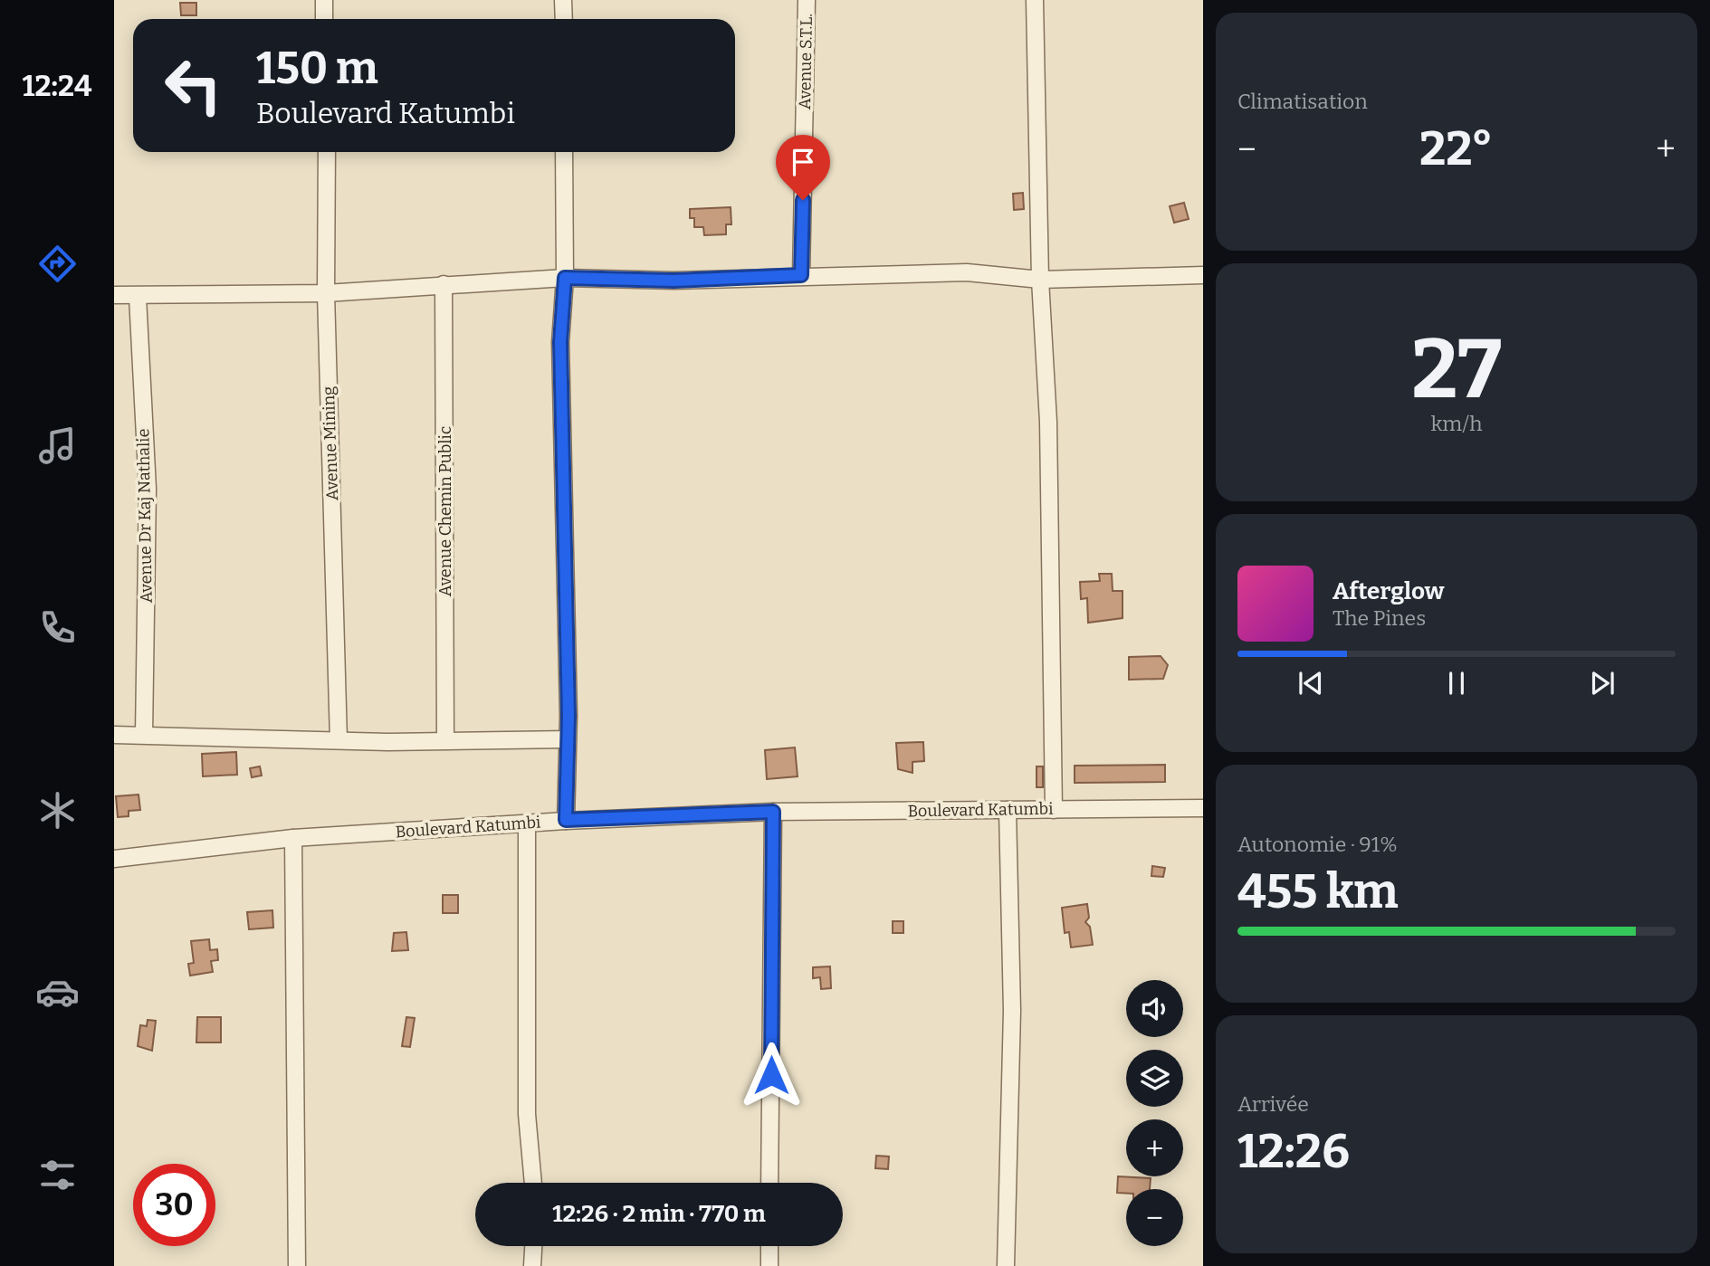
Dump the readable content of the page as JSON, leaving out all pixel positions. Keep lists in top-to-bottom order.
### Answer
{
  "streets": {
    "street": [
      "Avenue S.T.L.",
      "Avenue Mining",
      "Avenue Chemin Public",
      "Avenue Dr Kaj Nathalie",
      "Boulevard Katumbi"
    ]
  },
  "page": {
    "tabs": "12:24",
    "tile": [
      "Climatisation",
      ["27", "km/h"],
      ["Autonomie · 91%", "455 km"],
      ["Arrivée", "12:26"]
    ],
    "turn": ["150 m", "Boulevard Katumbi"],
    "heat": ["−", "22°", "+"],
    "song": ["Afterglow", "The Pines"],
    "map_buttons": ["+", "−"],
    "limit": "30",
    "trip": "12:26 · 2 min · 770 m"
  }
}
